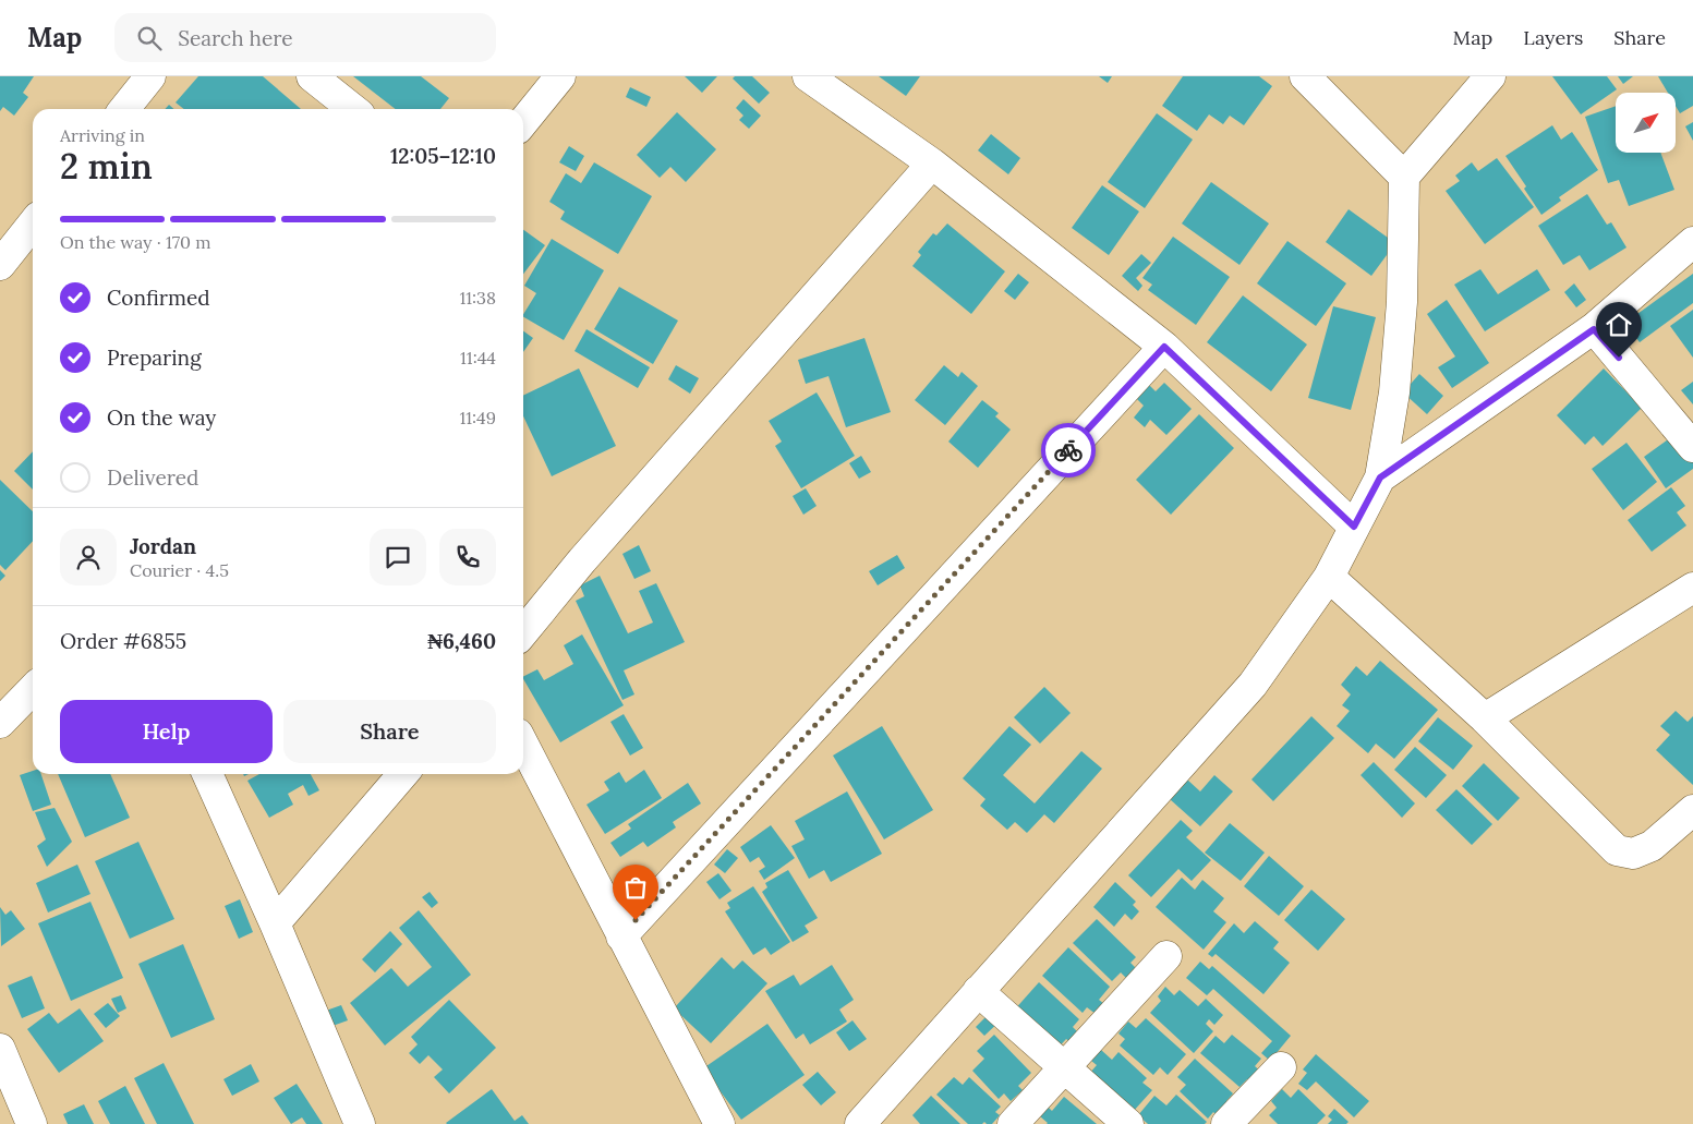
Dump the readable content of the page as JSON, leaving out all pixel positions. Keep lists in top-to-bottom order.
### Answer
{
  "north": "top right",
  "page": {
    "header": "Map",
    "search": "Search here",
    "nav": ["Map", "Layers", "Share"],
    "heading": ["2 min", "Arriving in", "12:05–12:10"],
    "panel": [
      "Jordan",
      "Courier · 4.5",
      "Order #6855",
      "₦6,460"
    ],
    "bar": "On the way · 170 m",
    "list": [
      ["Confirmed", "11:38"],
      ["Preparing", "11:44"],
      ["On the way", "11:49"],
      "Delivered"
    ],
    "buttons": ["Help", "Share"]
  }
}
